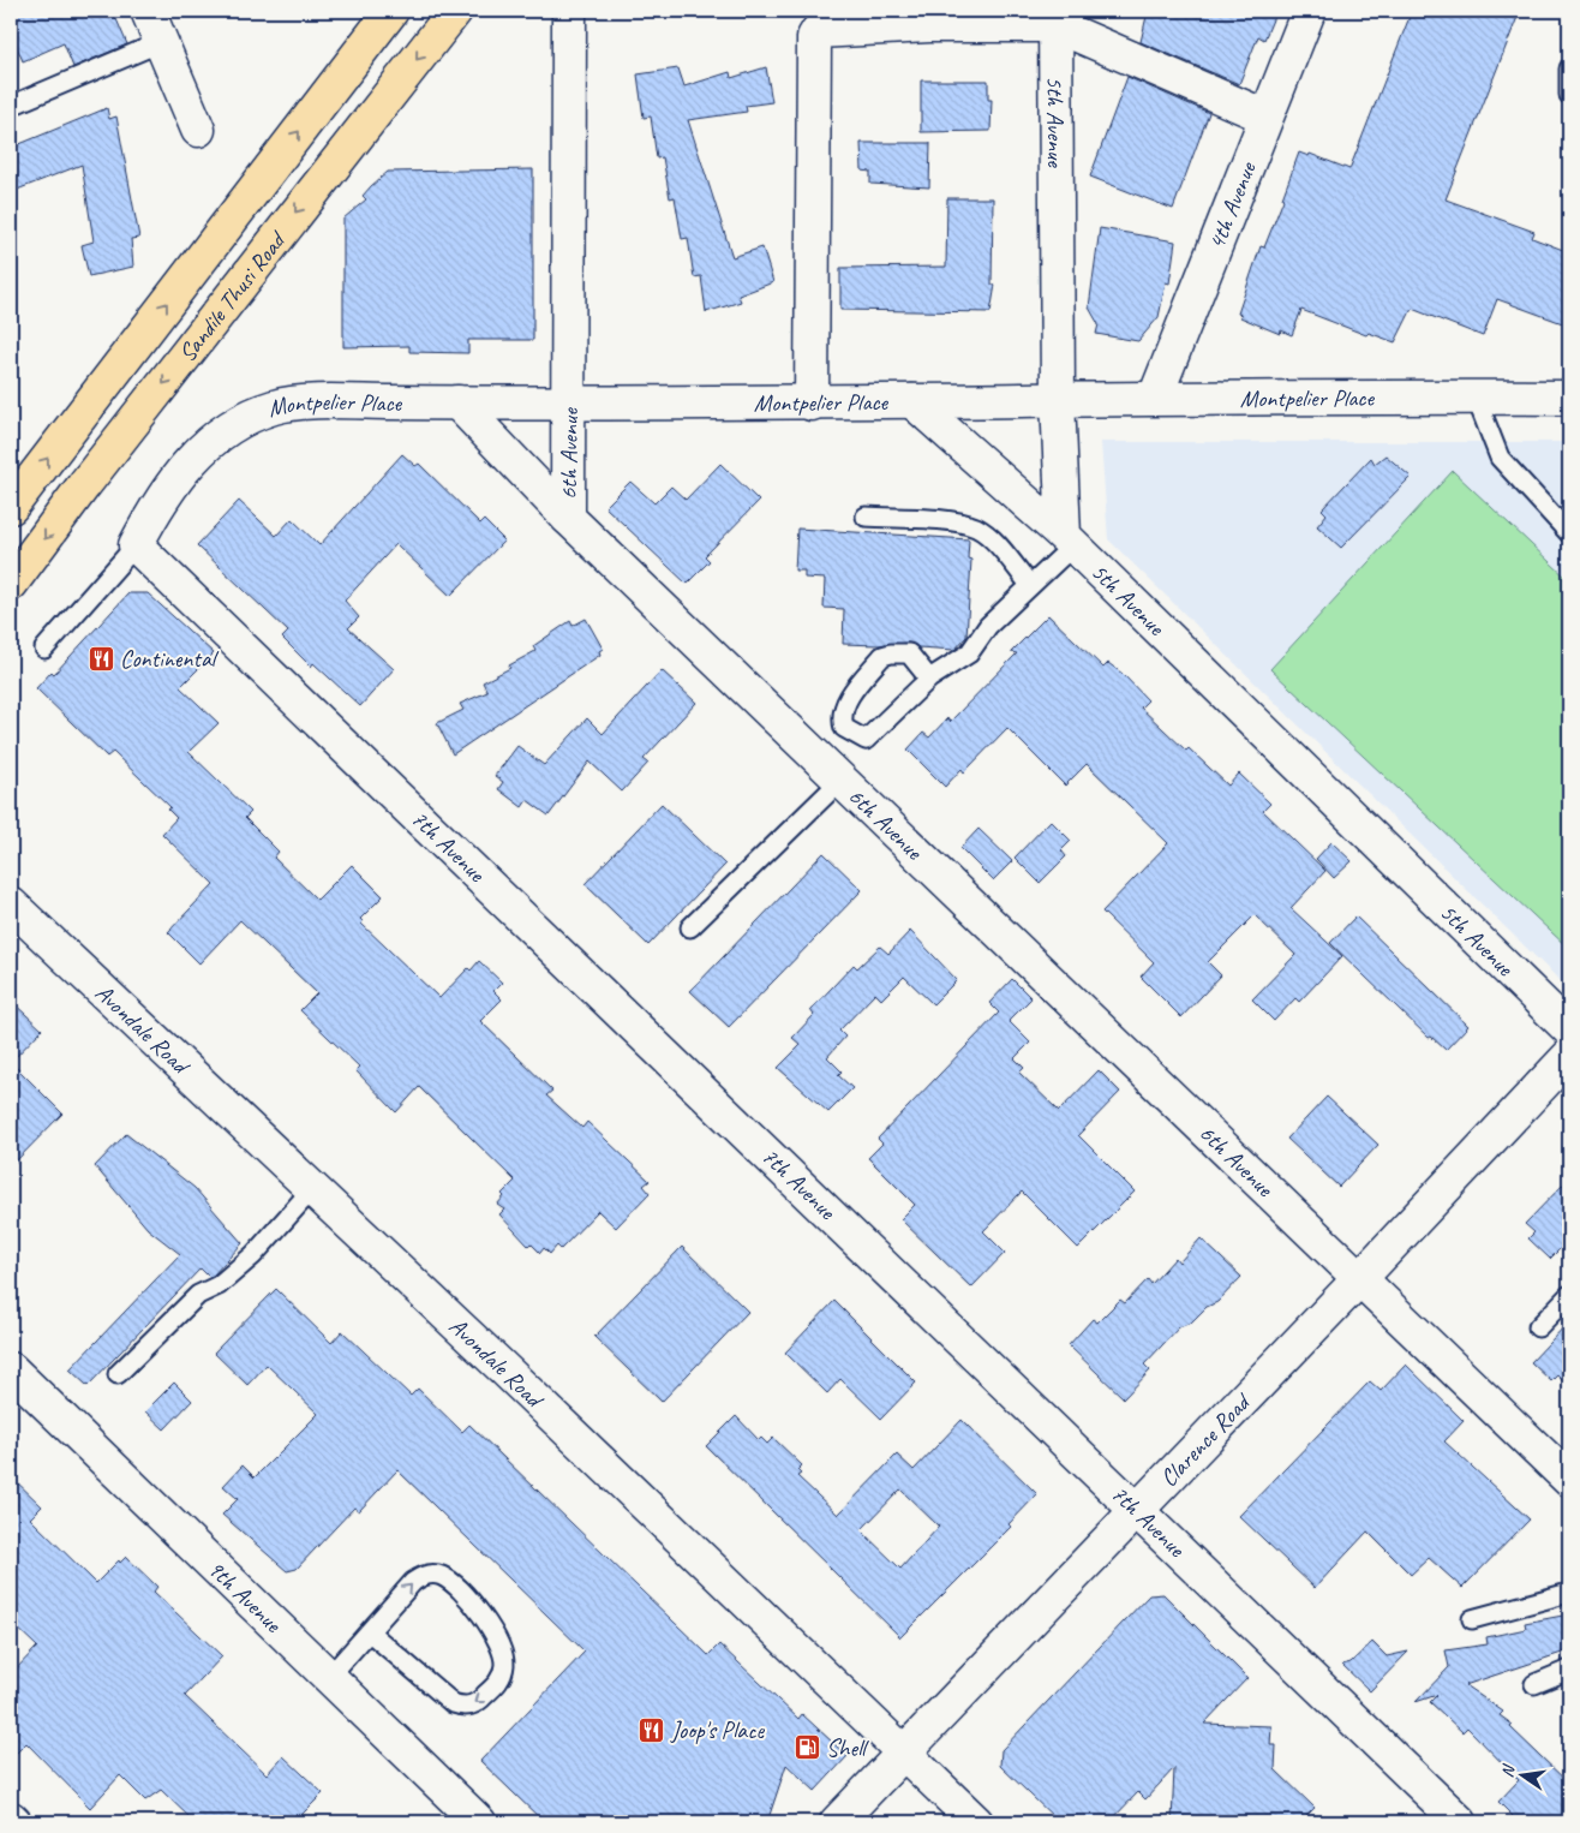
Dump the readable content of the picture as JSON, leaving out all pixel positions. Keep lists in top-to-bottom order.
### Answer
{
  "streets": {
    "main road": ["Sandile Thusi Road"],
    "street": [
      "5th Avenue",
      "4th Avenue",
      "Montpelier Place",
      "6th Avenue",
      "7th Avenue",
      "Avondale Road",
      "Clarence Road",
      "9th Avenue"
    ]
  },
  "crossings": [
    ["5th Avenue", "Montpelier Place"],
    ["4th Avenue", "Montpelier Place"],
    ["Montpelier Place", "6th Avenue"],
    ["Montpelier Place", "7th Avenue"],
    ["6th Avenue", "Clarence Road"],
    ["7th Avenue", "Clarence Road"],
    ["Avondale Road", "Clarence Road"]
  ],
  "places": {
    "restaurant": ["Continental", "Joop's Place"],
    "fuel station": ["Shell"]
  },
  "north": "left"
}
